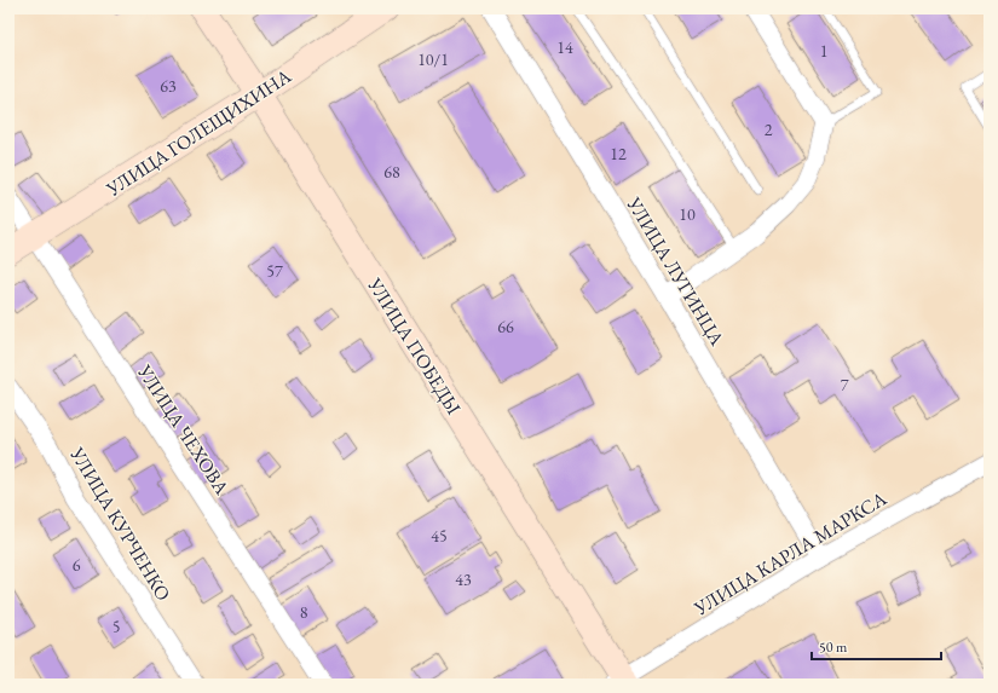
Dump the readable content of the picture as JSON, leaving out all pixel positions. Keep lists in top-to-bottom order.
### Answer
{
  "streets": {
    "street": [
      "УЛИЦА ГОЛЕЩИХИНА",
      "УЛИЦА ЛУГИНЦА",
      "УЛИЦА ПОБЕДЫ",
      "УЛИЦА ЧЕХОВА",
      "УЛИЦА КУРЧЕНКО",
      "УЛИЦА КАРЛА МАРКСА"
    ]
  },
  "crossings": [
    ["УЛИЦА ГОЛЕЩИХИНА", "УЛИЦА ПОБЕДЫ"],
    ["УЛИЦА ГОЛЕЩИХИНА", "УЛИЦА ЧЕХОВА"],
    ["УЛИЦА ЛУГИНЦА", "УЛИЦА КАРЛА МАРКСА"],
    ["УЛИЦА ПОБЕДЫ", "УЛИЦА КАРЛА МАРКСА"]
  ],
  "house_numbers": [
    "14",
    "1",
    "10/1",
    "63",
    "2",
    "12",
    "68",
    "10",
    "57",
    "66",
    "7",
    "45",
    "6",
    "43",
    "8",
    "5"
  ],
  "scale_bar": "50 m"
}
